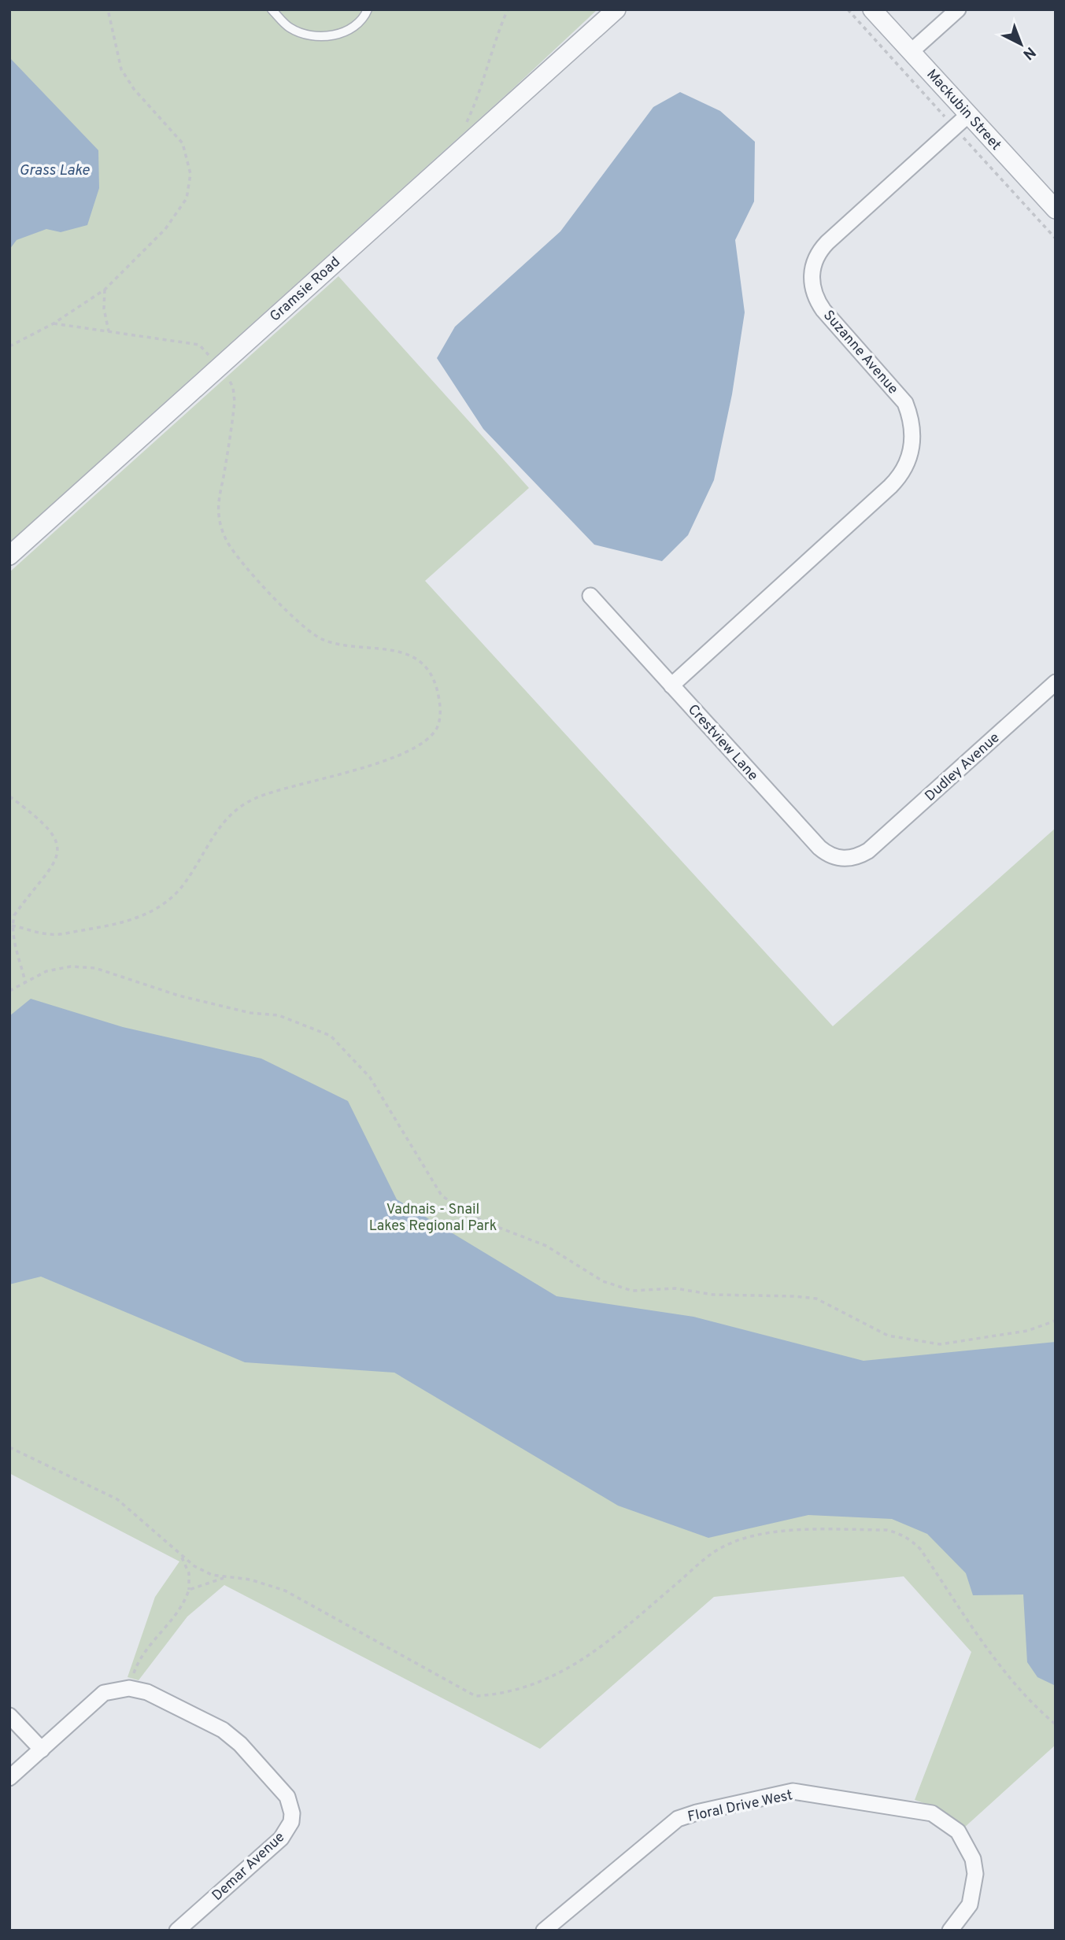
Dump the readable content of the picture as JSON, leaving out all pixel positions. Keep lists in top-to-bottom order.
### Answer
{
  "streets": {
    "street": [
      "Mackubin Street",
      "Gramsie Road",
      "Suzanne Avenue",
      "Crestview Lane",
      "Dudley Avenue",
      "Floral Drive West",
      "Demar Avenue"
    ]
  },
  "crossings": [
    ["Mackubin Street", "Suzanne Avenue"],
    ["Suzanne Avenue", "Crestview Lane"],
    ["Crestview Lane", "Dudley Avenue"]
  ],
  "water": ["Grass Lake"],
  "parks": ["Vadnais - Snail Lakes Regional Park"],
  "north": "bottom right"
}
